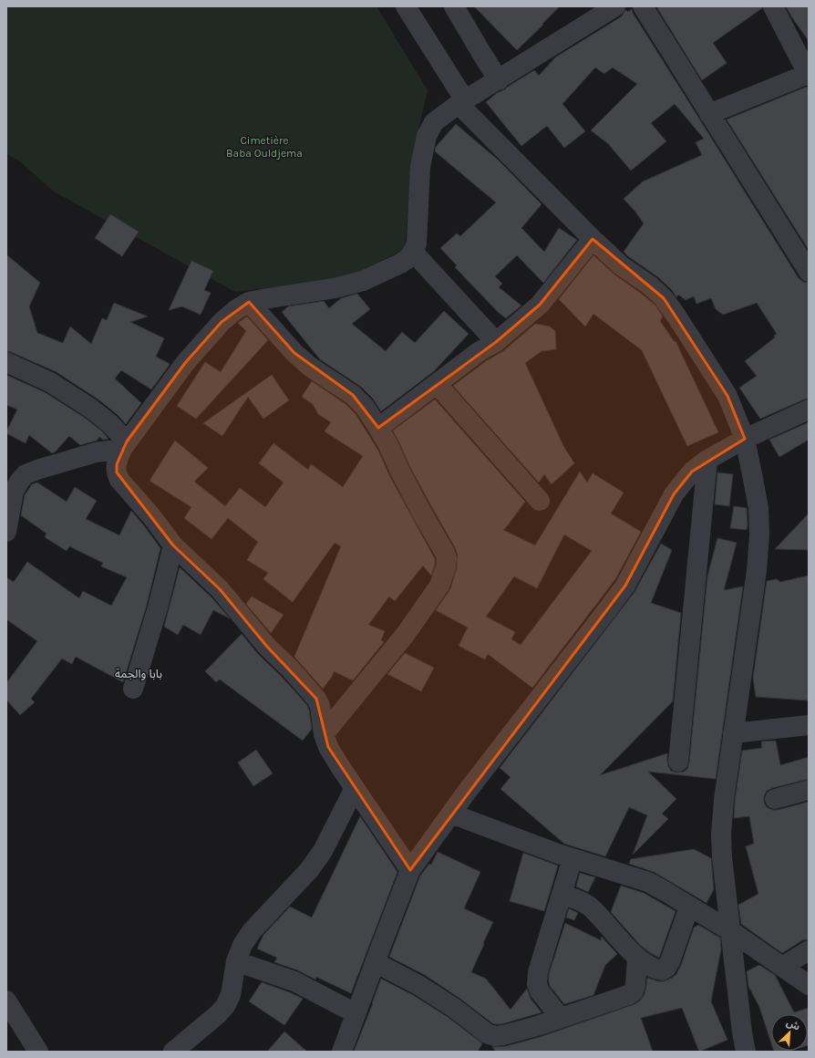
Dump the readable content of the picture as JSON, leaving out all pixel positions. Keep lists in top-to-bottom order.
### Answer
{
  "districts": ["بابا والجمة"],
  "parks": ["Cimetière Baba Ouldjema"],
  "north": "top right"
}
